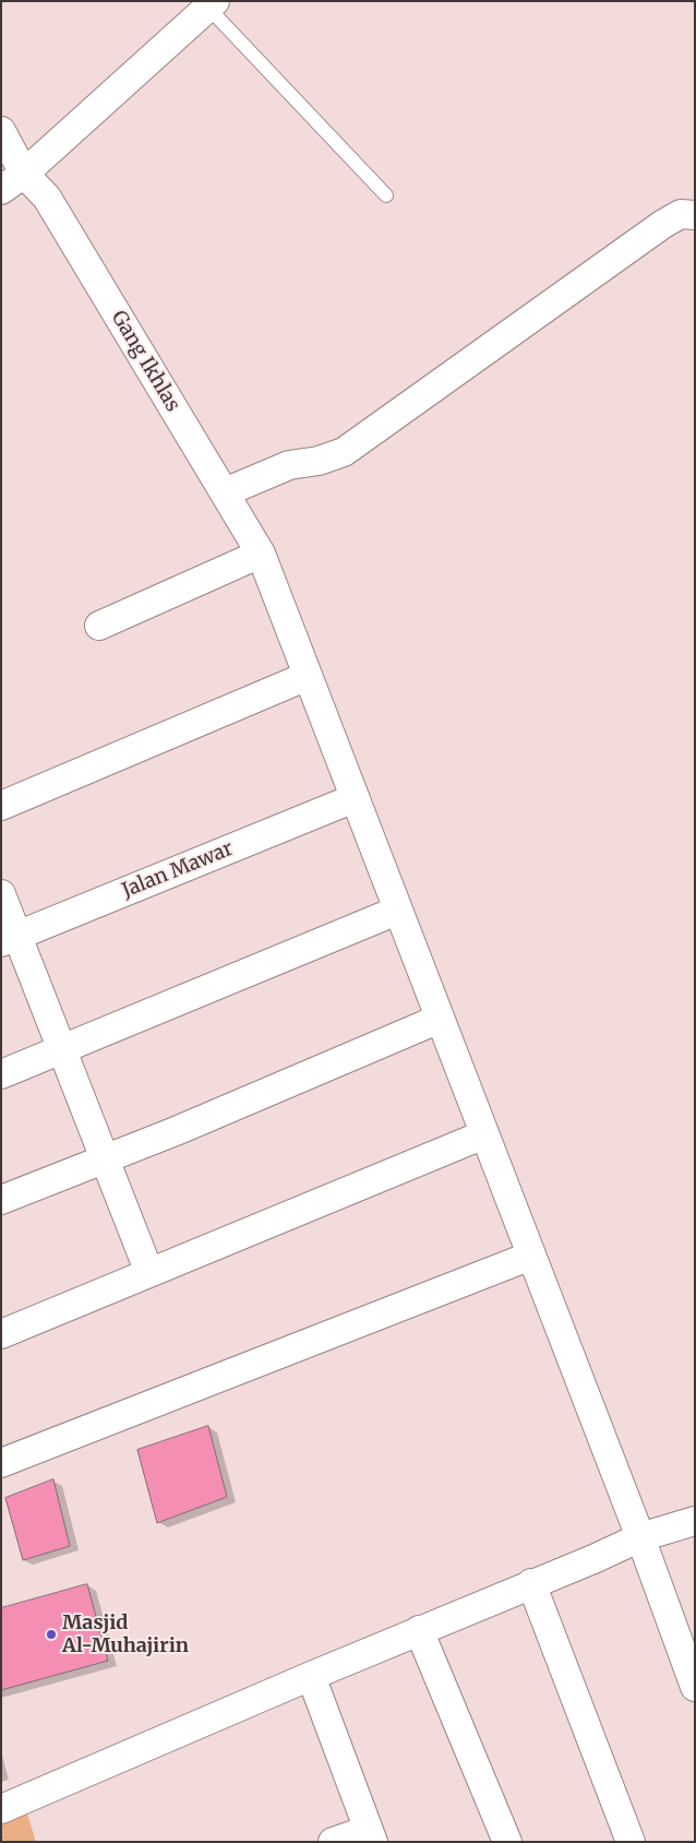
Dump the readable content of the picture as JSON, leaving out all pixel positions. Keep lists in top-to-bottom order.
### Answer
{
  "streets": {
    "street": ["Gang Ikhlas", "Jalan Mawar"]
  },
  "crossings": [
    ["Gang Ikhlas", "Jalan Mawar"]
  ],
  "places": ["Masjid Al-Muhajirin"]
}
